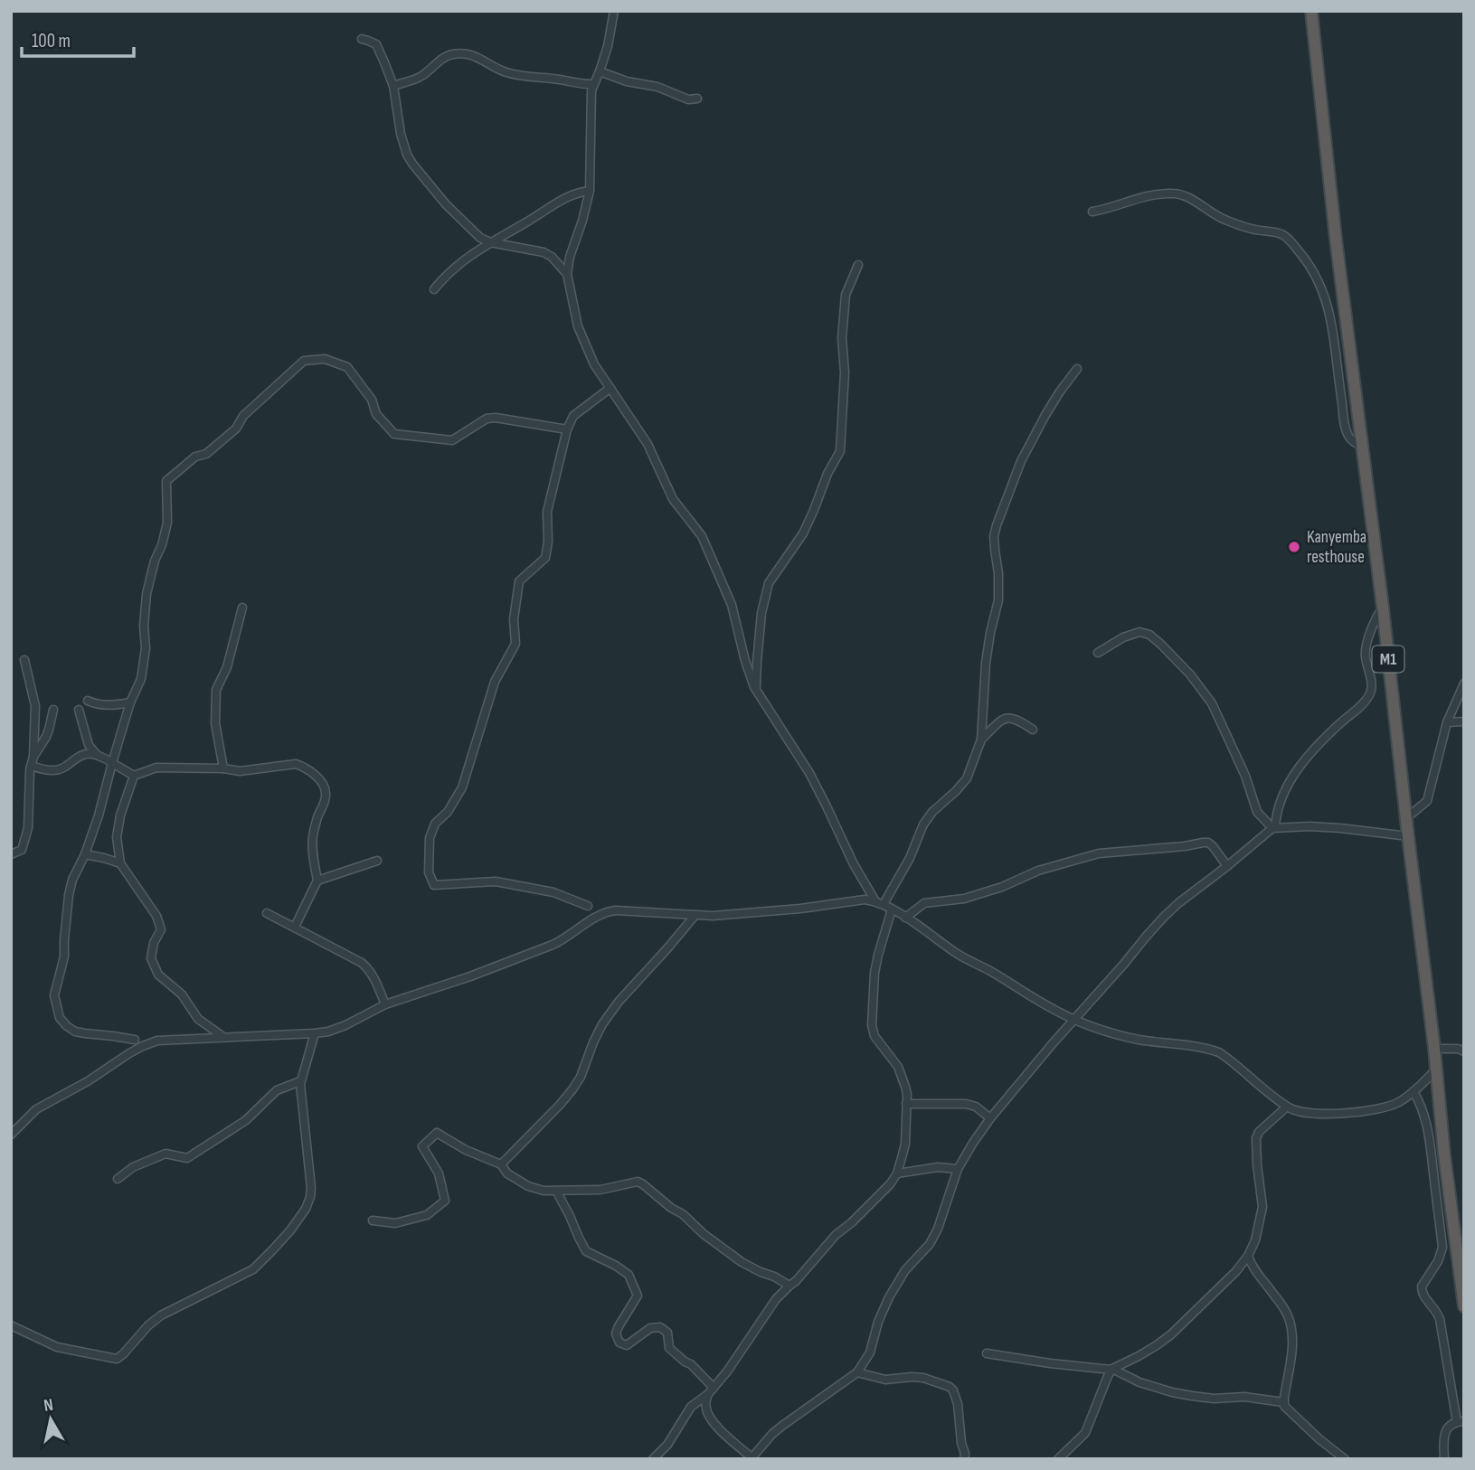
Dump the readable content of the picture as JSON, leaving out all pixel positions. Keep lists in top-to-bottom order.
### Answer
{
  "streets": {
    "highway": ["M1"]
  },
  "places": ["Kanyemba resthouse"],
  "scale_bar": "100 m",
  "north": "top"
}
